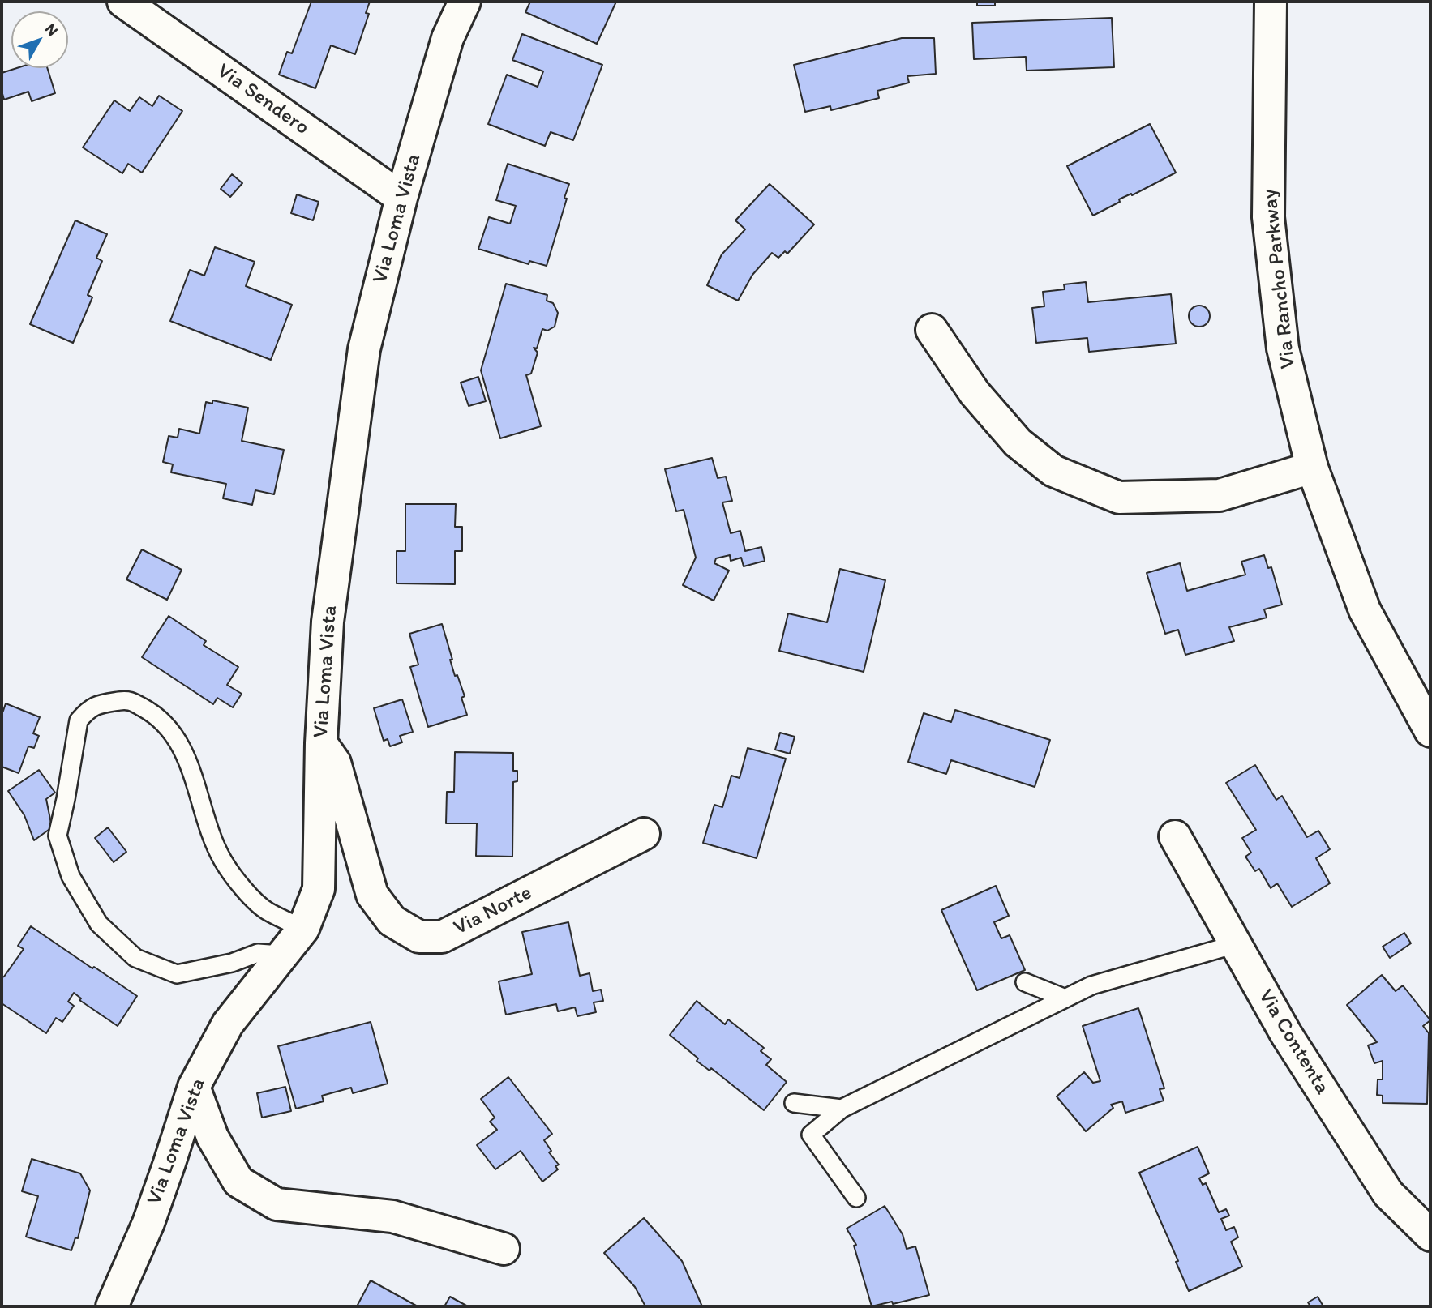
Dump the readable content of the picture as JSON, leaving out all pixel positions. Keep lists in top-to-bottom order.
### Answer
{
  "streets": {
    "street": [
      "Via Sendero",
      "Via Loma Vista",
      "Via Rancho Parkway",
      "Via Norte",
      "Via Contenta"
    ]
  },
  "crossings": [
    ["Via Sendero", "Via Loma Vista"],
    ["Via Loma Vista", "Via Norte"]
  ],
  "north": "top right"
}
